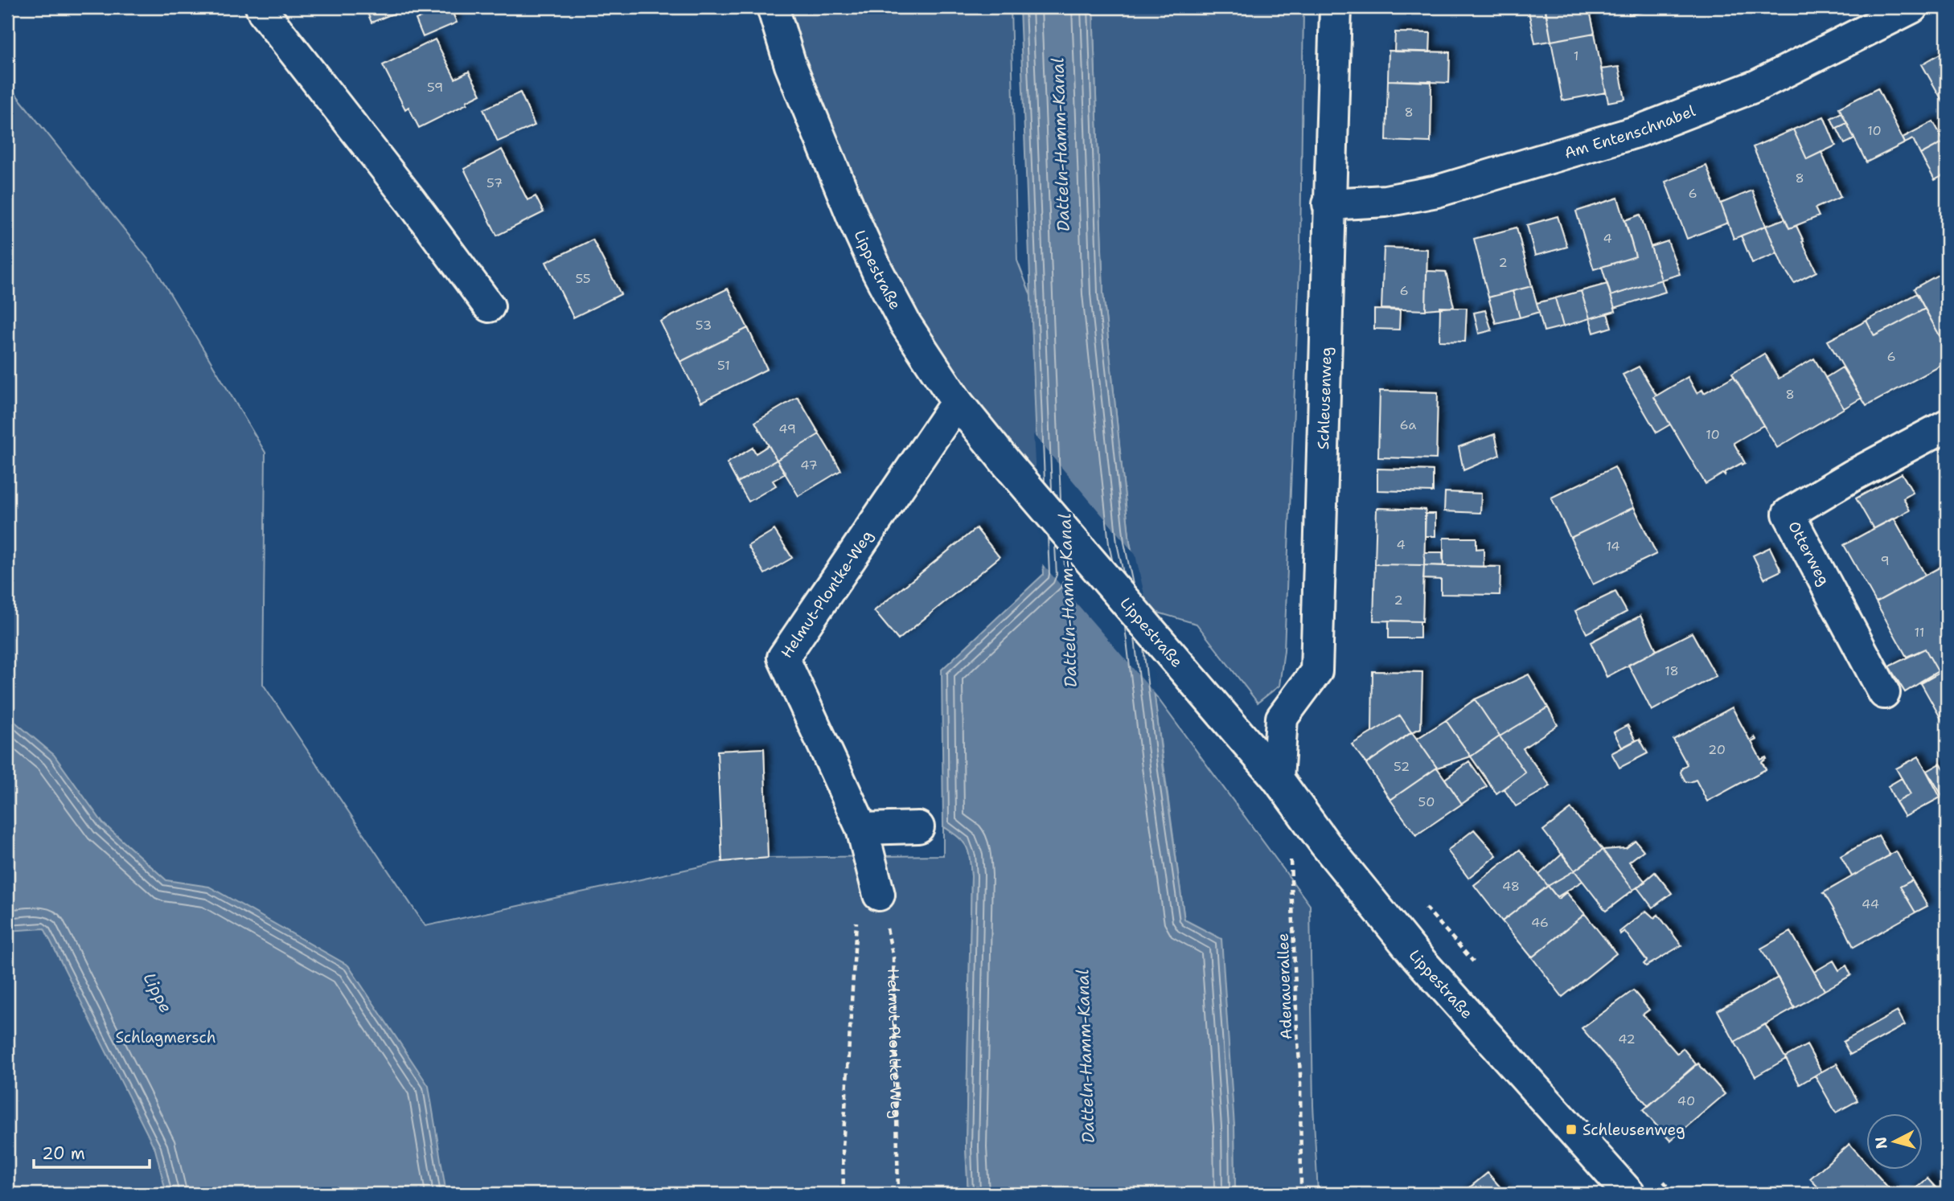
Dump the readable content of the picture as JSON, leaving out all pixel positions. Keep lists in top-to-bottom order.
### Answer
{
  "streets": {
    "street": [
      "Am Entenschnabel",
      "Lippestraße",
      "Schleusenweg",
      "Otterweg",
      "Helmut-Plontke-Weg"
    ],
    "path": ["Adenauerallee"]
  },
  "crossings": [
    ["Am Entenschnabel", "Schleusenweg"],
    ["Lippestraße", "Schleusenweg"],
    ["Lippestraße", "Helmut-Plontke-Weg"]
  ],
  "water": ["Datteln-Hamm-Kanal", "Lippe"],
  "parks": ["Schlagmersch"],
  "places": {
    "transit": ["Schleusenweg"]
  },
  "house_numbers": [
    "1",
    "59",
    "8",
    "10",
    "8",
    "57",
    "6",
    "4",
    "2",
    "55",
    "6",
    "53",
    "6",
    "51",
    "8",
    "6a",
    "49",
    "10",
    "47",
    "4",
    "14",
    "9",
    "2",
    "11",
    "18",
    "20",
    "52",
    "50",
    "48",
    "44",
    "46",
    "42",
    "40"
  ],
  "scale_bar": "20 m",
  "north": "left"
}
